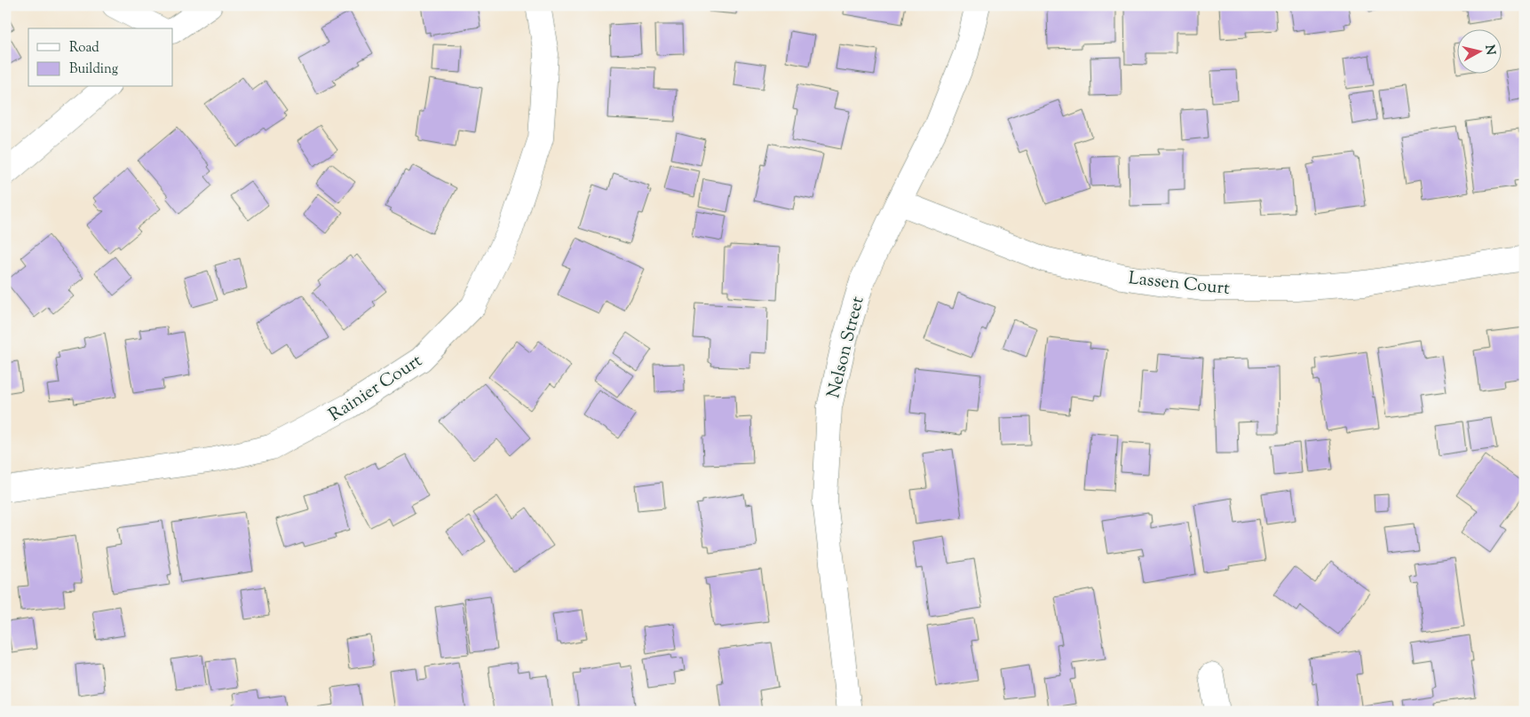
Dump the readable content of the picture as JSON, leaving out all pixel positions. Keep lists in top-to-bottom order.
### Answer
{
  "streets": {
    "street": ["Lassen Court", "Nelson Street", "Rainier Court"]
  },
  "crossings": [
    ["Lassen Court", "Nelson Street"]
  ],
  "legend": ["Road", "Building"],
  "north": "right"
}
